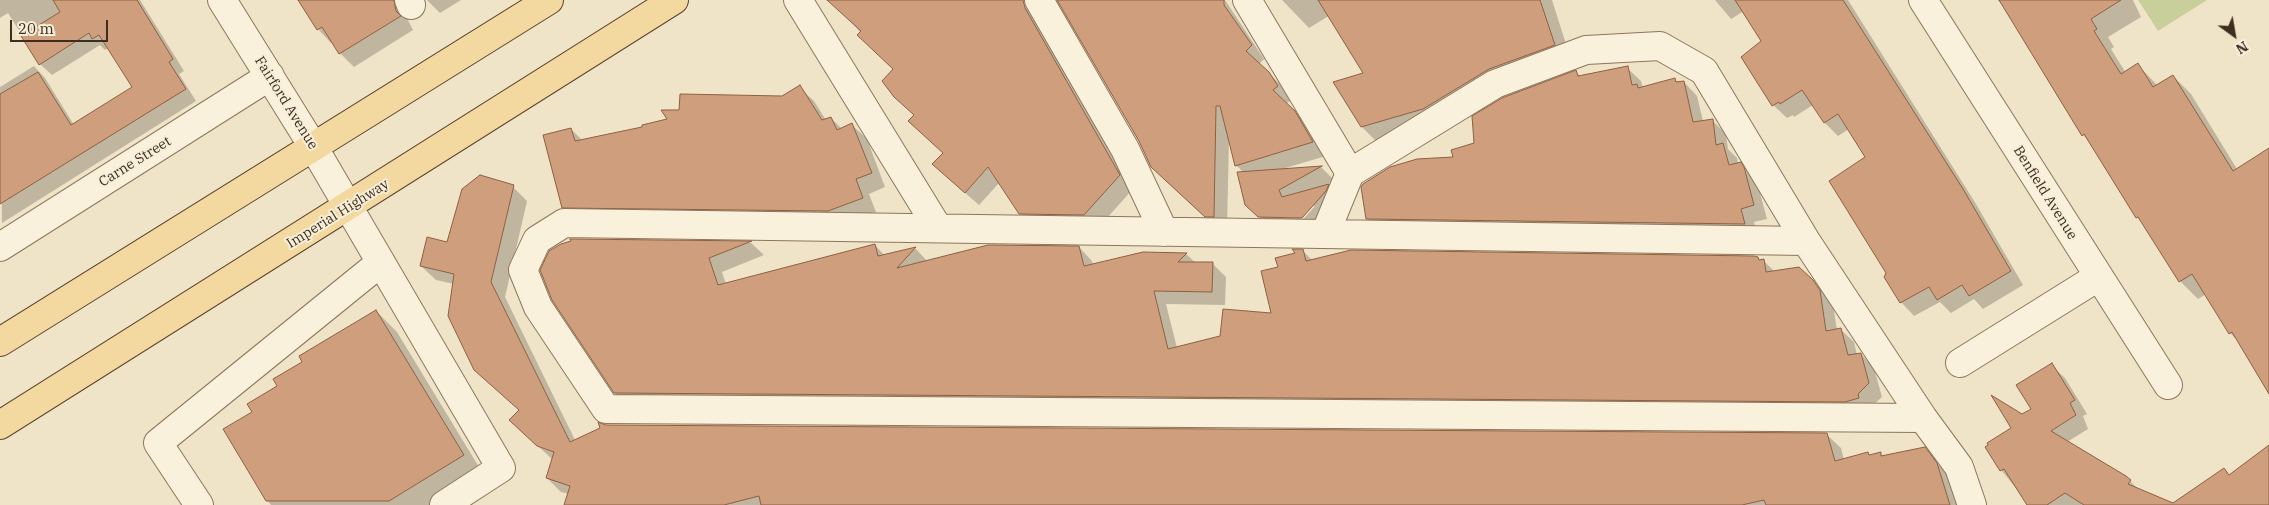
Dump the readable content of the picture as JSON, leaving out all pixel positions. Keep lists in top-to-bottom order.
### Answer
{
  "streets": {
    "main road": ["Imperial Highway"],
    "street": ["Fairford Avenue", "Carne Street", "Benfield Avenue"]
  },
  "crossings": [
    ["Fairford Avenue", "Carne Street"],
    ["Fairford Avenue", "Imperial Highway"]
  ],
  "scale_bar": "20 m",
  "north": "bottom right"
}
